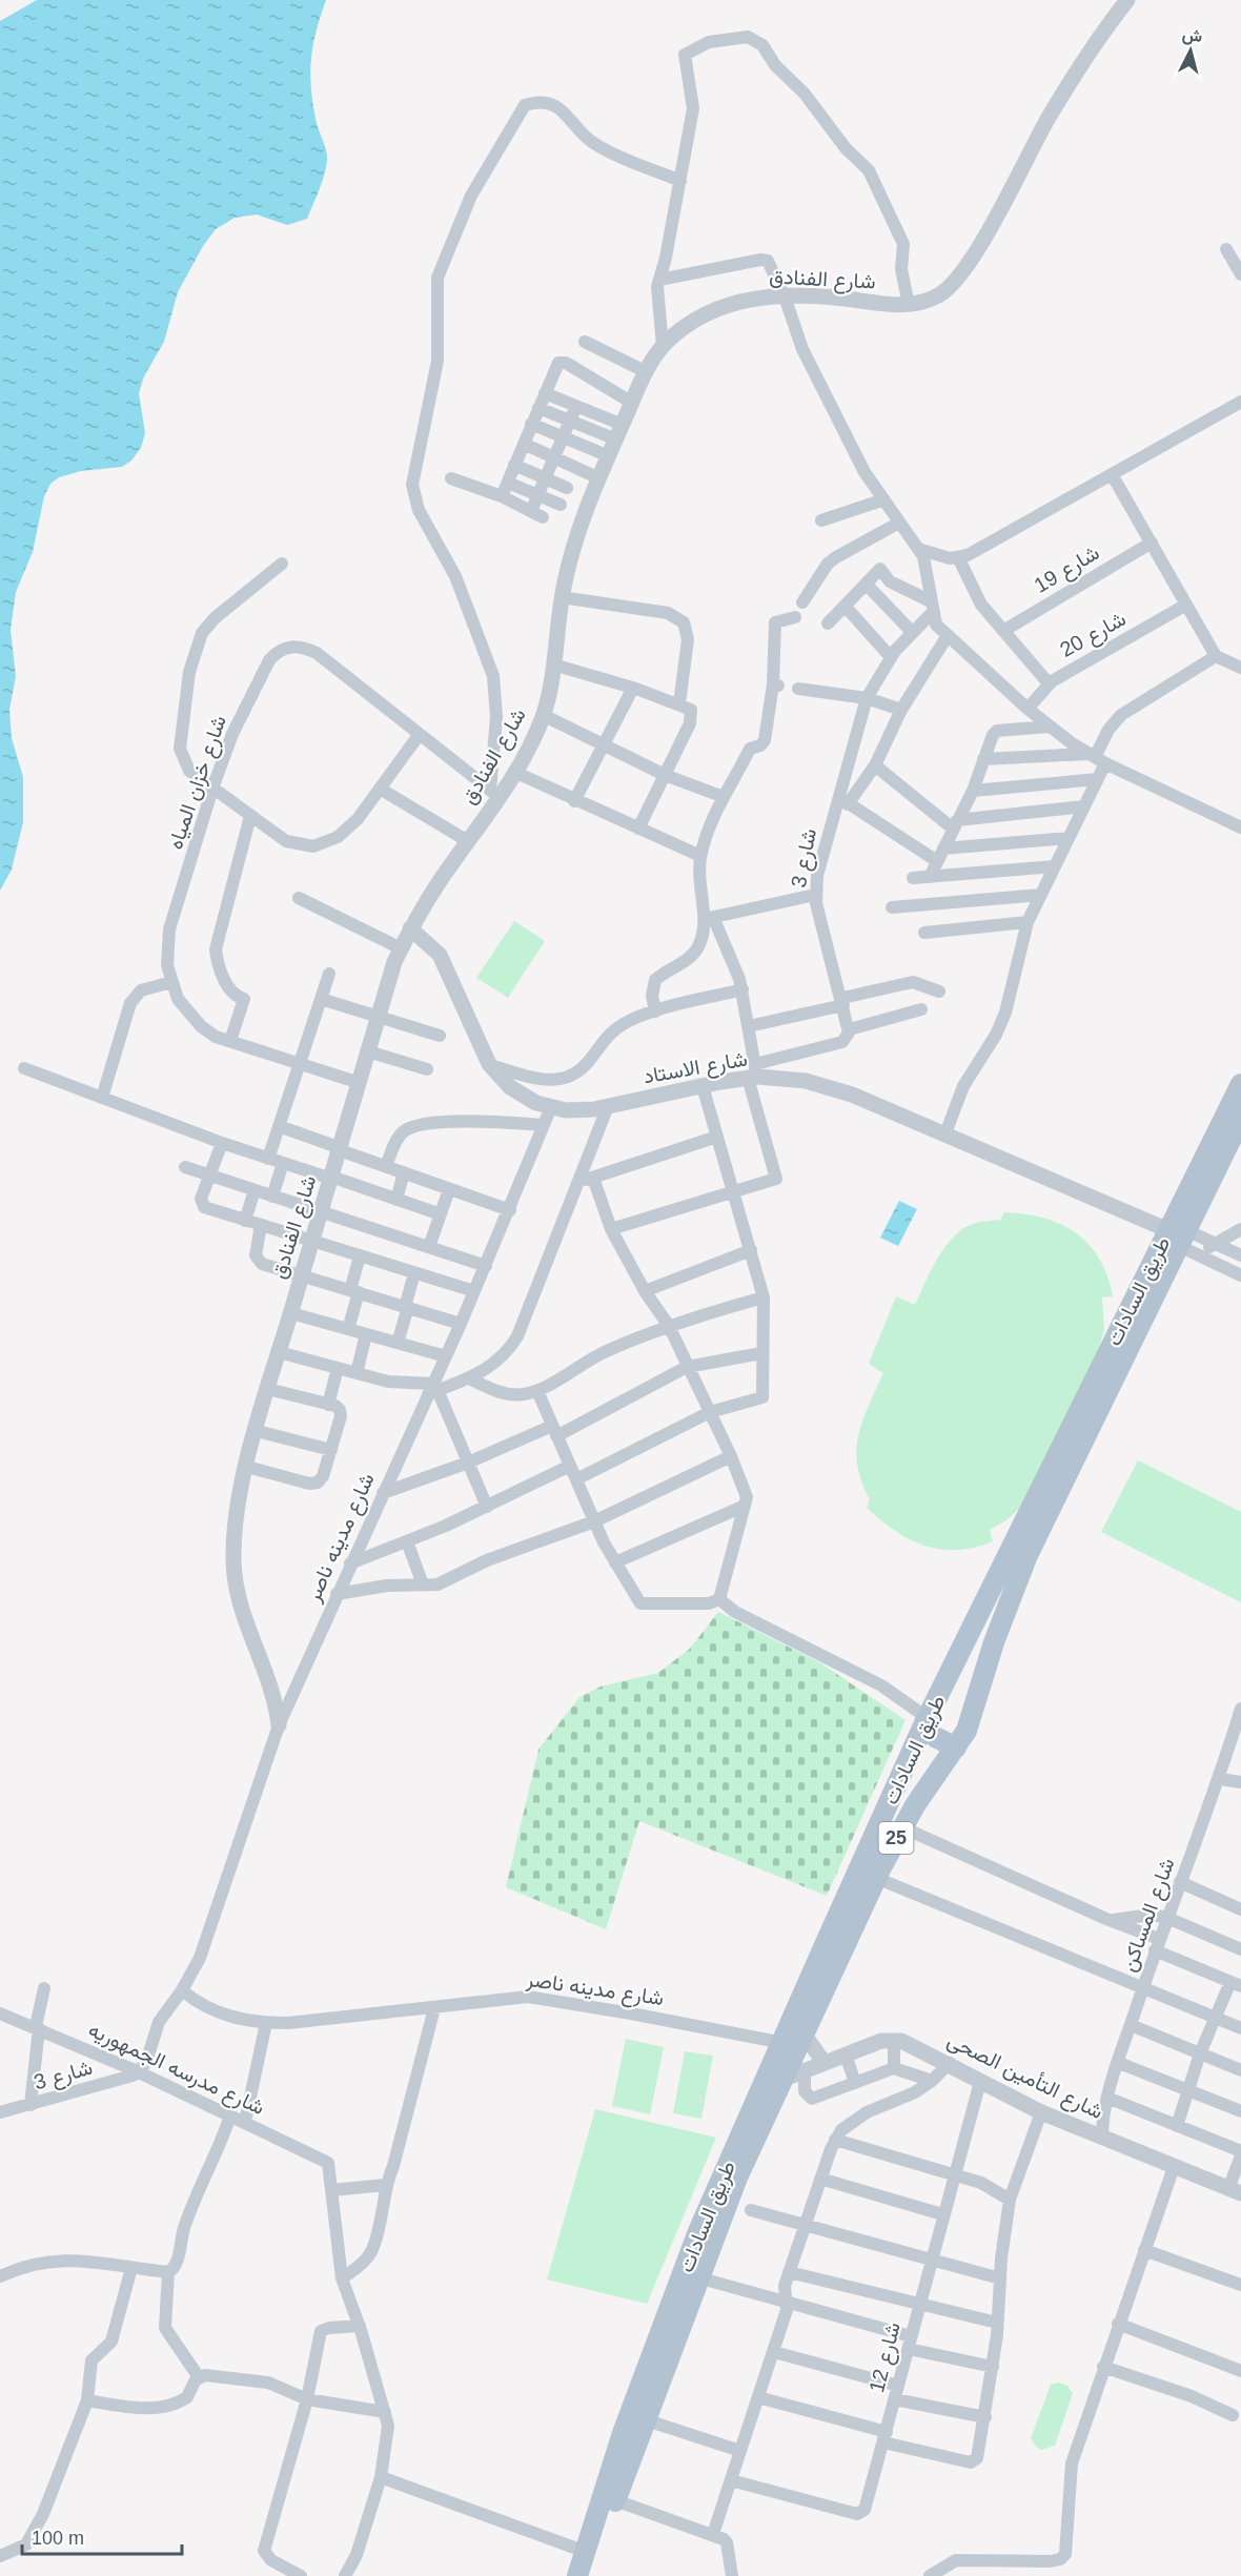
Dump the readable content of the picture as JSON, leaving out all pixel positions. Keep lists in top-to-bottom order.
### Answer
{
  "streets": {
    "main road": ["طريق السادات", "25"],
    "street": [
      "شارع الفنادق",
      "شارع 19",
      "شارع 20",
      "شارع خزان المياه",
      "شارع 3",
      "شارع الاستاد",
      "شارع مدينه ناصر",
      "شارع المساكن",
      "شارع مدرسه الجمهوريه",
      "شارع التأمين الصحى",
      "شارع 12"
    ]
  },
  "crossings": [
    ["شارع الفنادق", "شارع خزان المياه"],
    ["شارع الفنادق", "شارع الاستاد"],
    ["شارع الفنادق", "شارع مدينه ناصر"],
    ["شارع 3", "شارع مدينه ناصر"],
    ["شارع 3", "شارع مدرسه الجمهوريه"],
    ["شارع الاستاد", "طريق السادات"],
    ["شارع الاستاد", "شارع مدينه ناصر"],
    ["طريق السادات", "شارع مدينه ناصر"],
    ["شارع مدينه ناصر", "شارع مدرسه الجمهوريه"],
    ["شارع المساكن", "شارع التأمين الصحى"],
    ["شارع التأمين الصحى", "شارع 12"]
  ],
  "scale_bar": "100 m",
  "north": "top"
}
